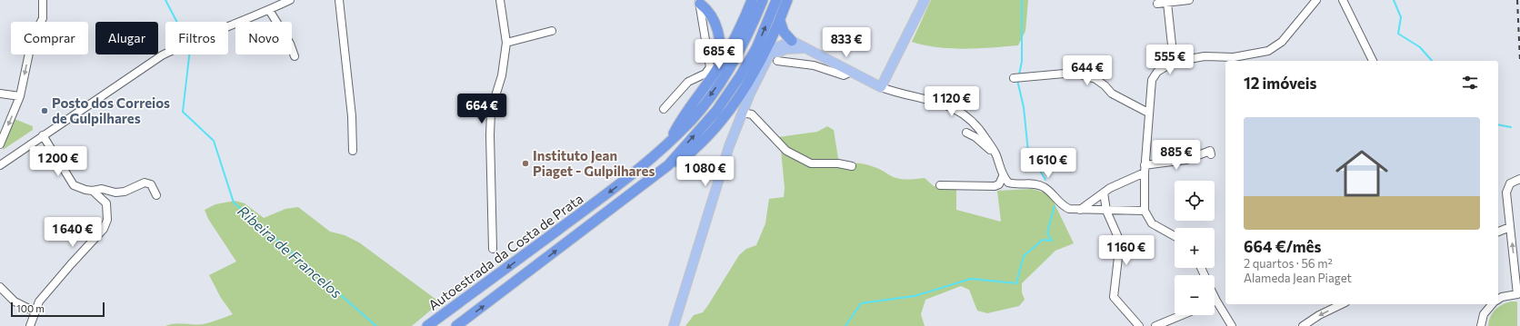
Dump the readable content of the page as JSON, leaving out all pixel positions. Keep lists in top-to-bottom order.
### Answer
{
  "streets": {
    "highway": ["Autoestrada da Costa de Prata"]
  },
  "water": ["Ribeira de Francelos"],
  "places": ["Posto dos Correios de Gulpilhares", "Instituto Jean Piaget - Gulpilhares"],
  "scale_bar": "100 m",
  "page": {
    "chip": [
      "Comprar",
      "Alugar",
      "Filtros",
      "Novo"
    ],
    "price": [
      "833 €",
      "685 €",
      "555 €",
      "644 €",
      "1 120 €",
      "664 €",
      "885 €",
      "1 200 €",
      "1 610 €",
      "1 080 €",
      "1 640 €",
      "1 160 €"
    ],
    "heading": "12 imóveis",
    "list": [
      {
        "name": "664 €/mês",
        "note": "2 quartos · 56 m² · Alameda Jean Piaget"
      }
    ],
    "map_buttons": ["+", "−"],
    "scale": "100 m"
  }
}
